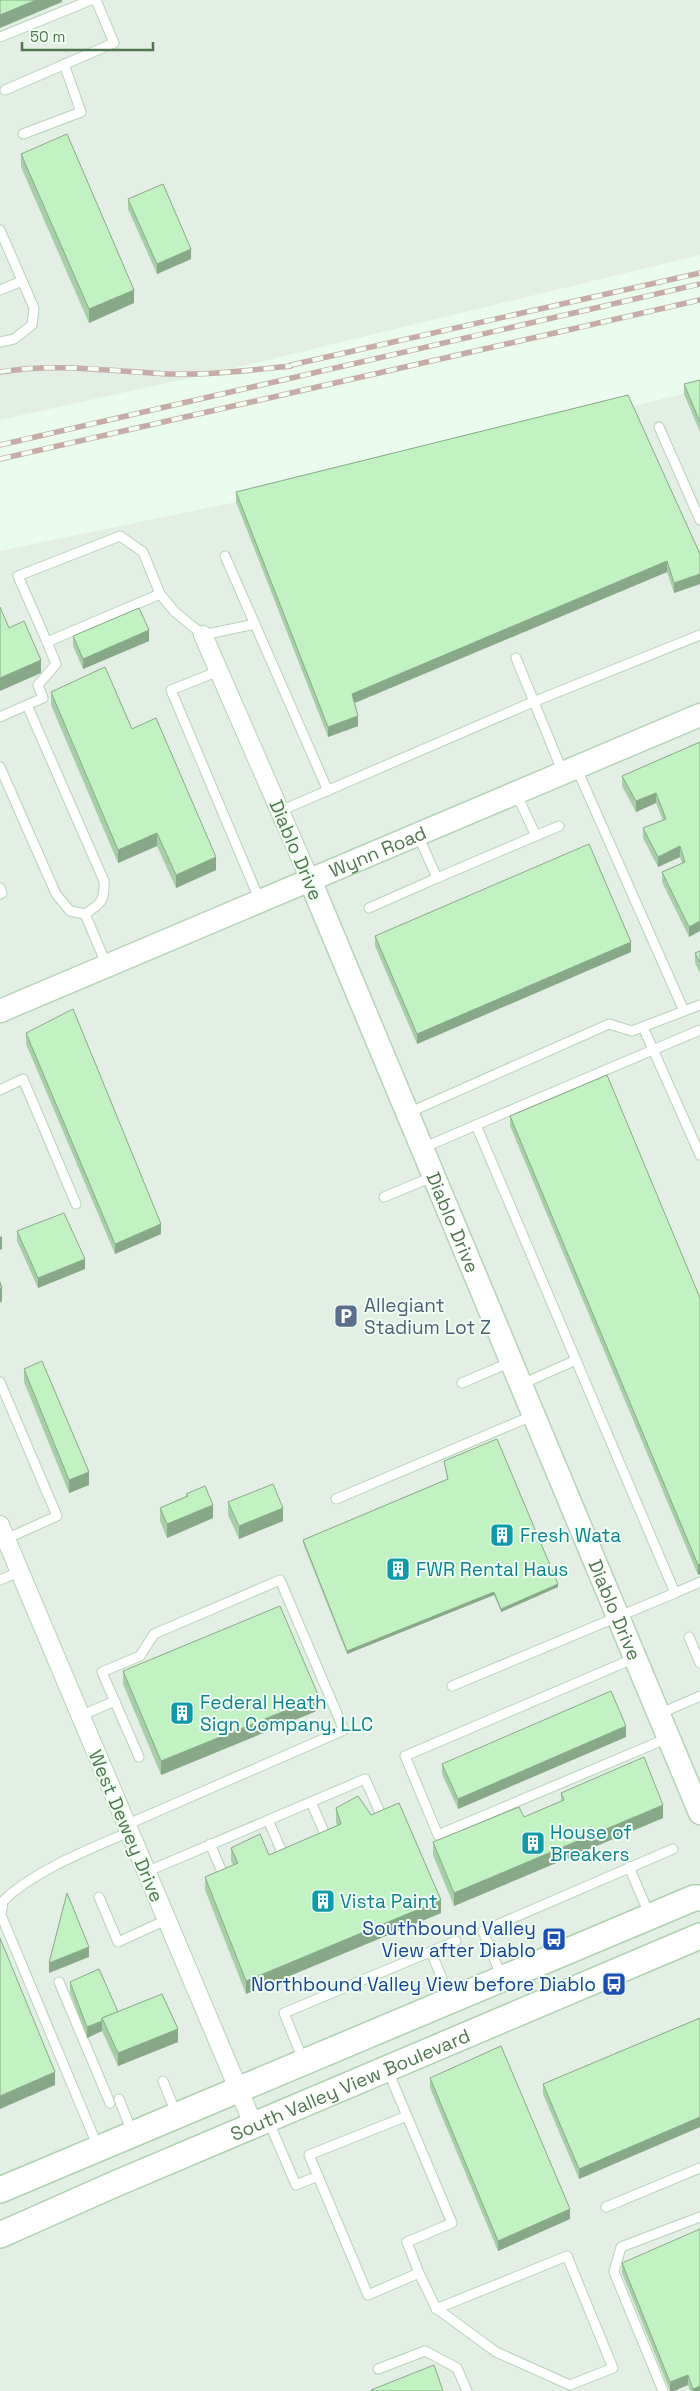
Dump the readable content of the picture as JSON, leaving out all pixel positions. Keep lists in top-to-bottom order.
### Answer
{
  "streets": {
    "main road": ["South Valley View Boulevard"],
    "street": ["Diablo Drive", "Wynn Road", "West Dewey Drive"]
  },
  "crossings": [
    ["Diablo Drive", "Wynn Road"],
    ["West Dewey Drive", "South Valley View Boulevard"]
  ],
  "places": {
    "parking": ["Allegiant Stadium Lot Z"],
    "building": [
      "Fresh Wata",
      "FWR Rental Haus",
      "Federal Heath Sign Company, LLC",
      "House of Breakers",
      "Vista Paint"
    ],
    "bus stop": ["Southbound Valley View after Diablo", "Northbound Valley View before Diablo"]
  },
  "scale_bar": "50 m"
}
